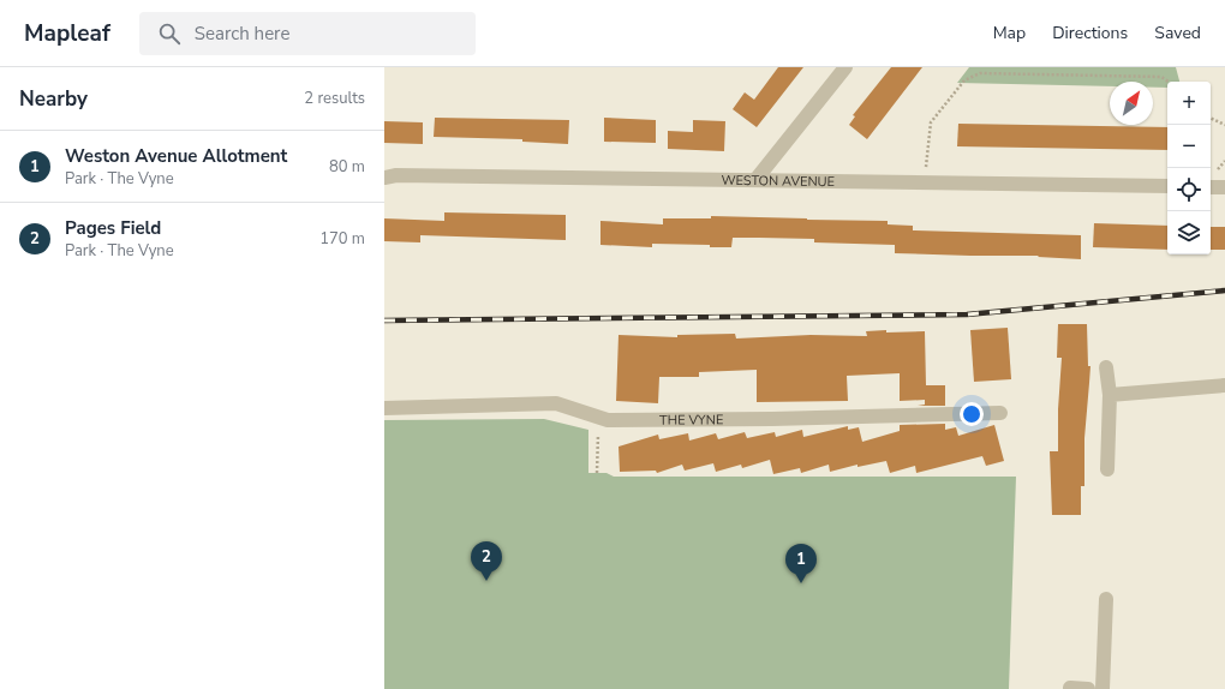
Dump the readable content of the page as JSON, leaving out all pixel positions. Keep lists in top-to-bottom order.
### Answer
{
  "streets": {
    "street": ["WESTON AVENUE", "THE VYNE"]
  },
  "north": "top right",
  "page": {
    "header": "Mapleaf",
    "search": "Search here",
    "nav": ["Map", "Directions", "Saved"],
    "heading": ["Nearby", "2 results"],
    "map_buttons": ["+", "−"],
    "list": [
      {
        "mark": "1",
        "name": "Weston Avenue Allotment",
        "note": "Park · The Vyne",
        "value": "80 m"
      },
      {
        "mark": "2",
        "name": "Pages Field",
        "note": "Park · The Vyne",
        "value": "170 m"
      }
    ],
    "pins": ["2", "1"]
  }
}
